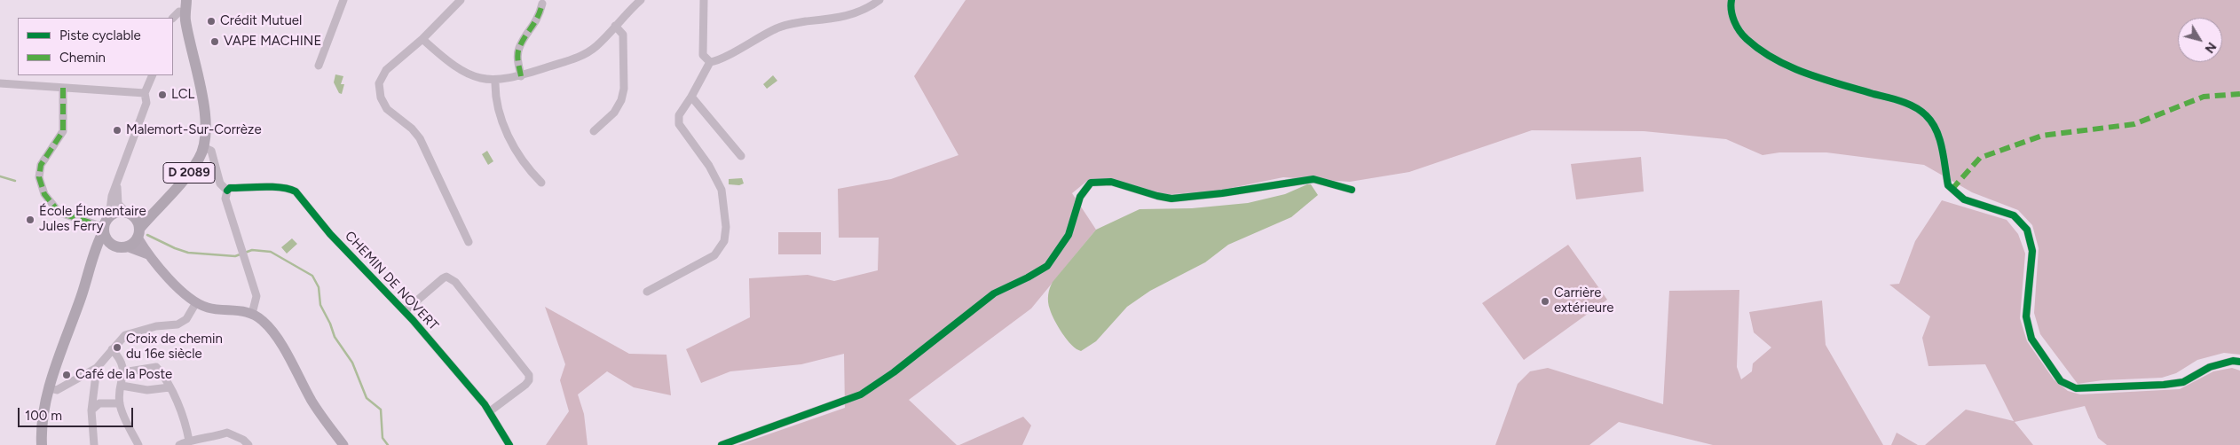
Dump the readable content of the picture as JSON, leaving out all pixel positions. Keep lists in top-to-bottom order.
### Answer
{
  "streets": {
    "main road": ["D 2089"],
    "street": ["CHEMIN DE NOVERT"]
  },
  "places": [
    "Crédit Mutuel",
    "VAPE MACHINE",
    "LCL",
    "Malemort-Sur-Corrèze",
    "École Élementaire Jules Ferry",
    "Carrière extérieure",
    "Croix de chemin du 16e siècle",
    "Café de la Poste"
  ],
  "legend": ["Piste cyclable", "Chemin"],
  "scale_bar": "100 m",
  "north": "bottom right"
}
